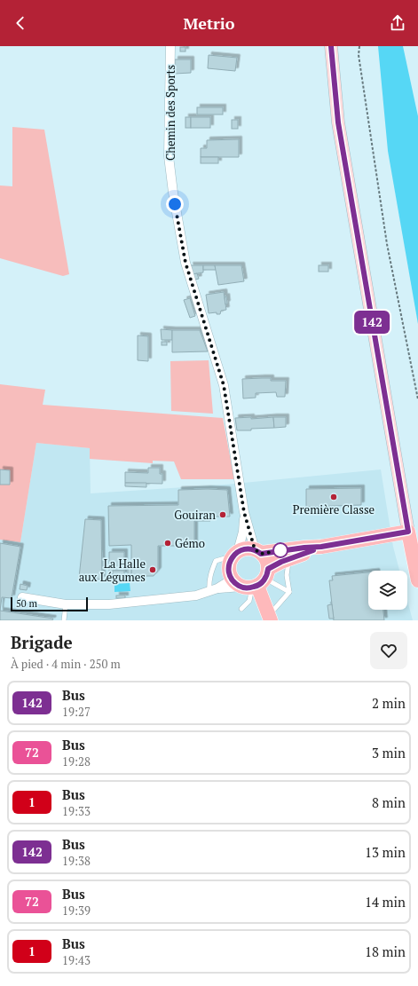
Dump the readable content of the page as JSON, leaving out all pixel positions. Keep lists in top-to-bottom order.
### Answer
{
  "streets": {
    "street": ["Chemin des Sports"]
  },
  "places": [
    "Première Classe",
    "Gouiran",
    "Gémo",
    "La Halle aux Légumes"
  ],
  "lines": ["bus line 142"],
  "scale_bar": "50 m",
  "page": {
    "header": "Metrio",
    "on_map": "142",
    "scale": "50 m",
    "heading": ["Brigade", "À pied · 4 min · 250 m"],
    "list": [
      {
        "mark": "142",
        "name": "Bus",
        "note": "19:27",
        "value": "2 min"
      },
      {
        "mark": "72",
        "name": "Bus",
        "note": "19:28",
        "value": "3 min"
      },
      {
        "mark": "1",
        "name": "Bus",
        "note": "19:33",
        "value": "8 min"
      },
      {
        "mark": "142",
        "name": "Bus",
        "note": "19:38",
        "value": "13 min"
      },
      {
        "mark": "72",
        "name": "Bus",
        "note": "19:39",
        "value": "14 min"
      },
      {
        "mark": "1",
        "name": "Bus",
        "note": "19:43",
        "value": "18 min"
      }
    ]
  }
}
